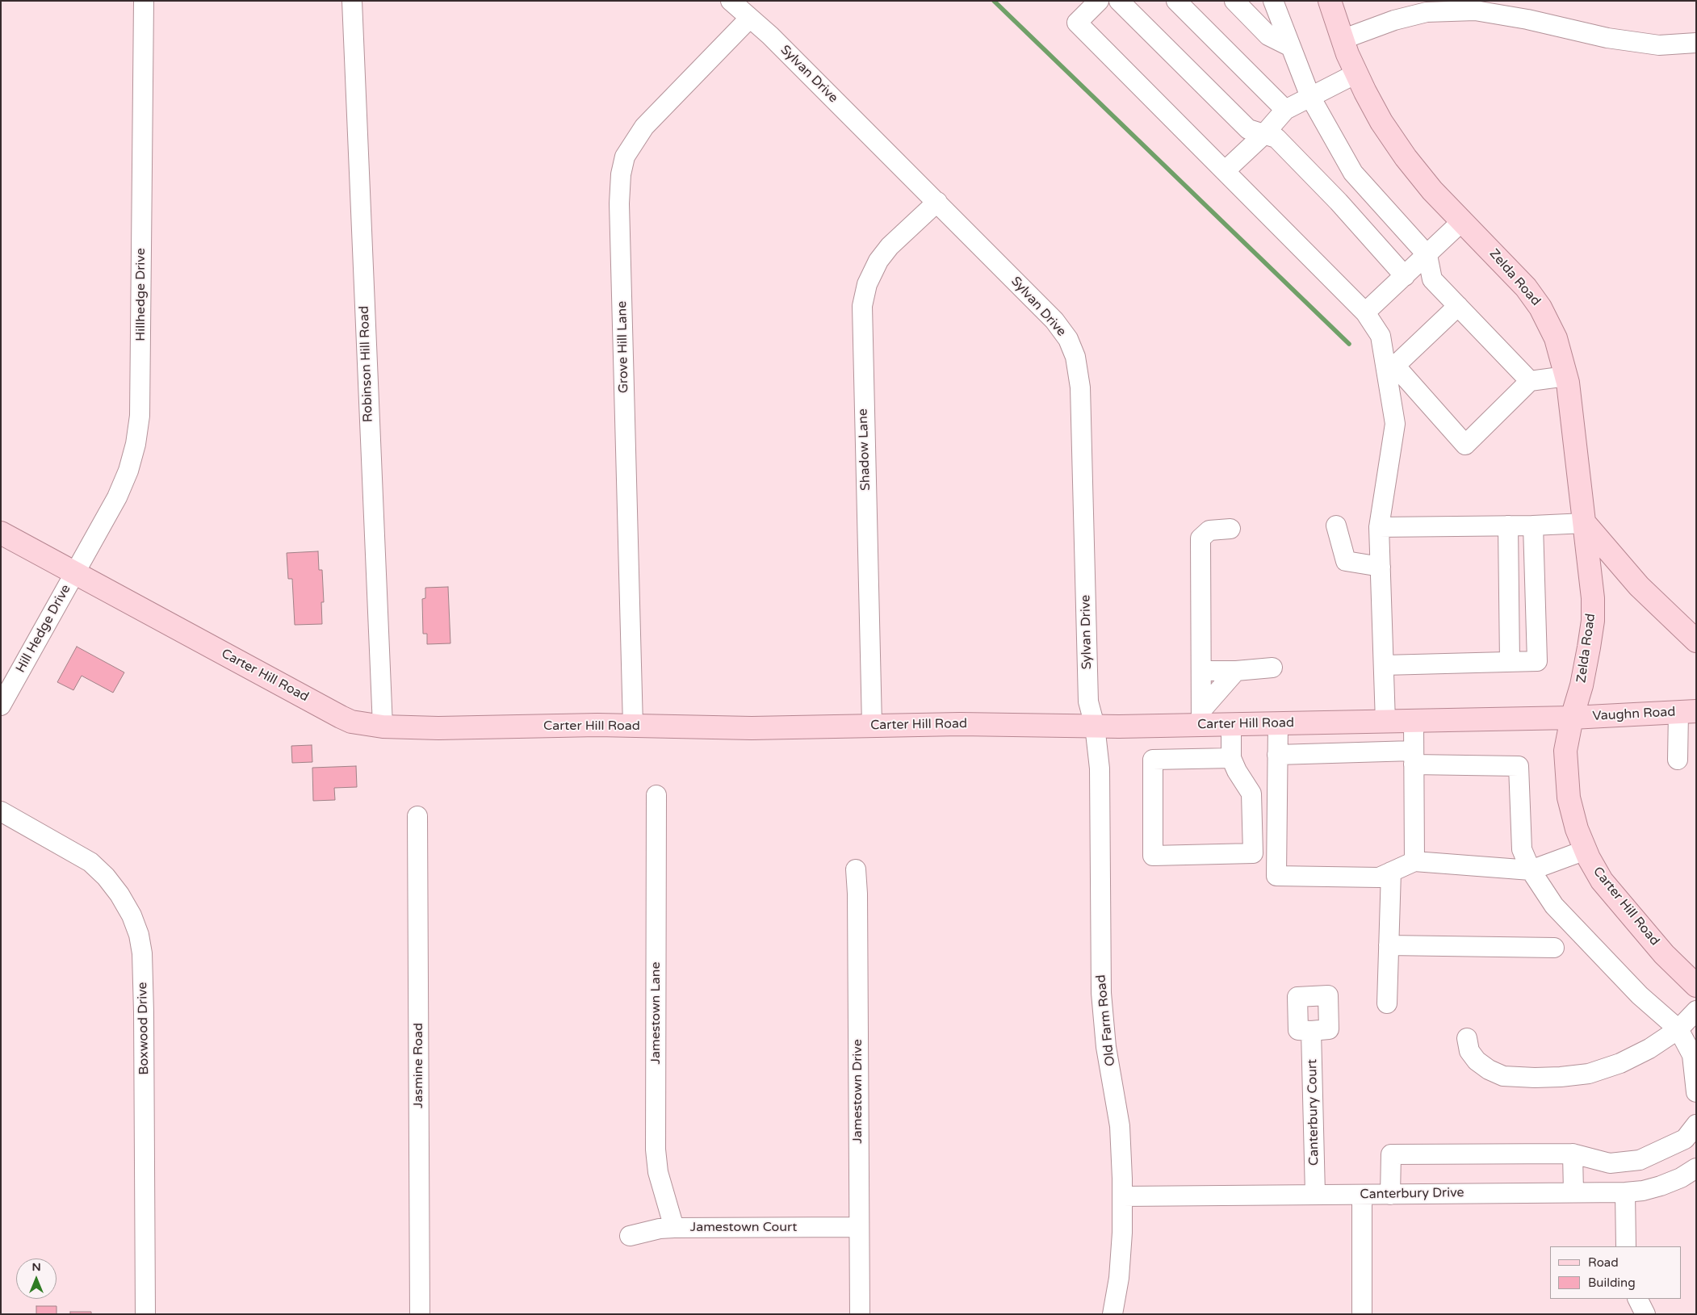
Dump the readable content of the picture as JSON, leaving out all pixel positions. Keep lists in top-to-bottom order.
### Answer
{
  "streets": {
    "main road": ["Zelda Road", "Carter Hill Road", "Vaughn Road"],
    "street": [
      "Sylvan Drive",
      "Hillhedge Drive",
      "Grove Hill Lane",
      "Robinson Hill Road",
      "Shadow Lane",
      "Hill Hedge Drive",
      "Jamestown Lane",
      "Old Farm Road",
      "Boxwood Drive",
      "Jasmine Road",
      "Jamestown Drive",
      "Canterbury Court",
      "Canterbury Drive",
      "Jamestown Court"
    ]
  },
  "crossings": [
    ["Sylvan Drive", "Grove Hill Lane"],
    ["Sylvan Drive", "Shadow Lane"],
    ["Sylvan Drive", "Carter Hill Road"],
    ["Sylvan Drive", "Old Farm Road"],
    ["Zelda Road", "Carter Hill Road"],
    ["Zelda Road", "Vaughn Road"],
    ["Hillhedge Drive", "Hill Hedge Drive"],
    ["Hillhedge Drive", "Carter Hill Road"],
    ["Grove Hill Lane", "Carter Hill Road"],
    ["Robinson Hill Road", "Carter Hill Road"],
    ["Shadow Lane", "Carter Hill Road"],
    ["Hill Hedge Drive", "Carter Hill Road"],
    ["Carter Hill Road", "Vaughn Road"],
    ["Carter Hill Road", "Old Farm Road"],
    ["Jamestown Lane", "Jamestown Court"],
    ["Old Farm Road", "Canterbury Drive"],
    ["Jamestown Drive", "Jamestown Court"],
    ["Canterbury Court", "Canterbury Drive"]
  ],
  "legend": ["Road", "Building"],
  "north": "top"
}
